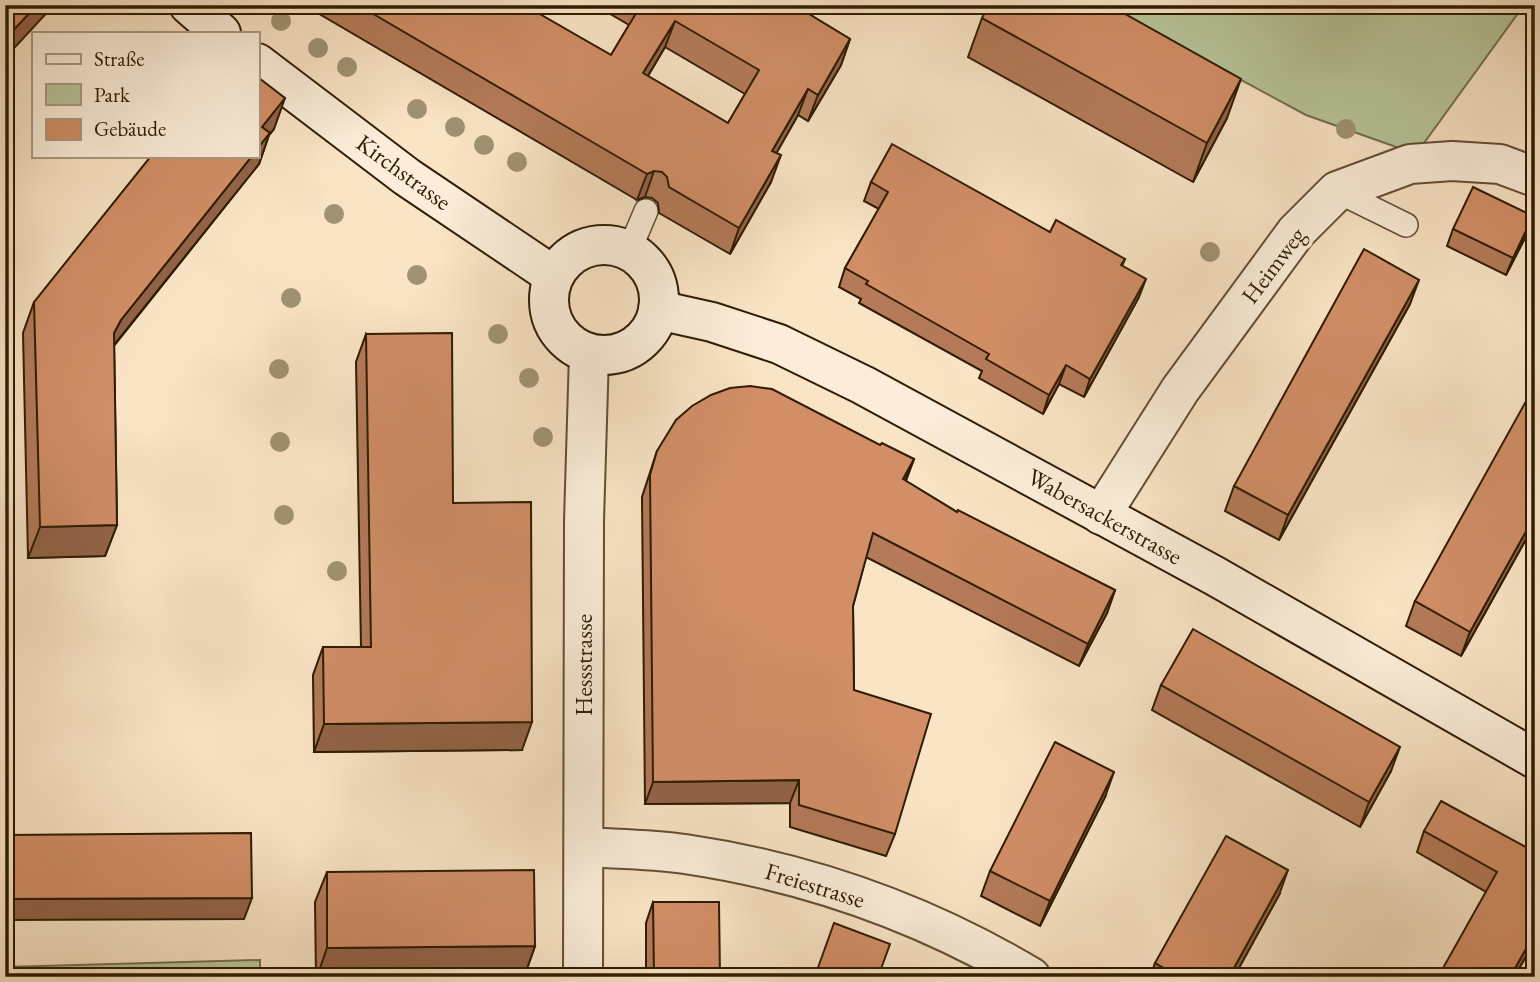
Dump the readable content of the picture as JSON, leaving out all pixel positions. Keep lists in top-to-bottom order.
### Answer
{
  "streets": {
    "street": [
      "Kirchstrasse",
      "Heimweg",
      "Wabersackerstrasse",
      "Hessstrasse",
      "Freiestrasse"
    ]
  },
  "crossings": [
    ["Kirchstrasse", "Wabersackerstrasse"],
    ["Kirchstrasse", "Hessstrasse"],
    ["Heimweg", "Wabersackerstrasse"],
    ["Wabersackerstrasse", "Hessstrasse"],
    ["Hessstrasse", "Freiestrasse"]
  ],
  "legend": ["Straße", "Park", "Gebäude"]
}
